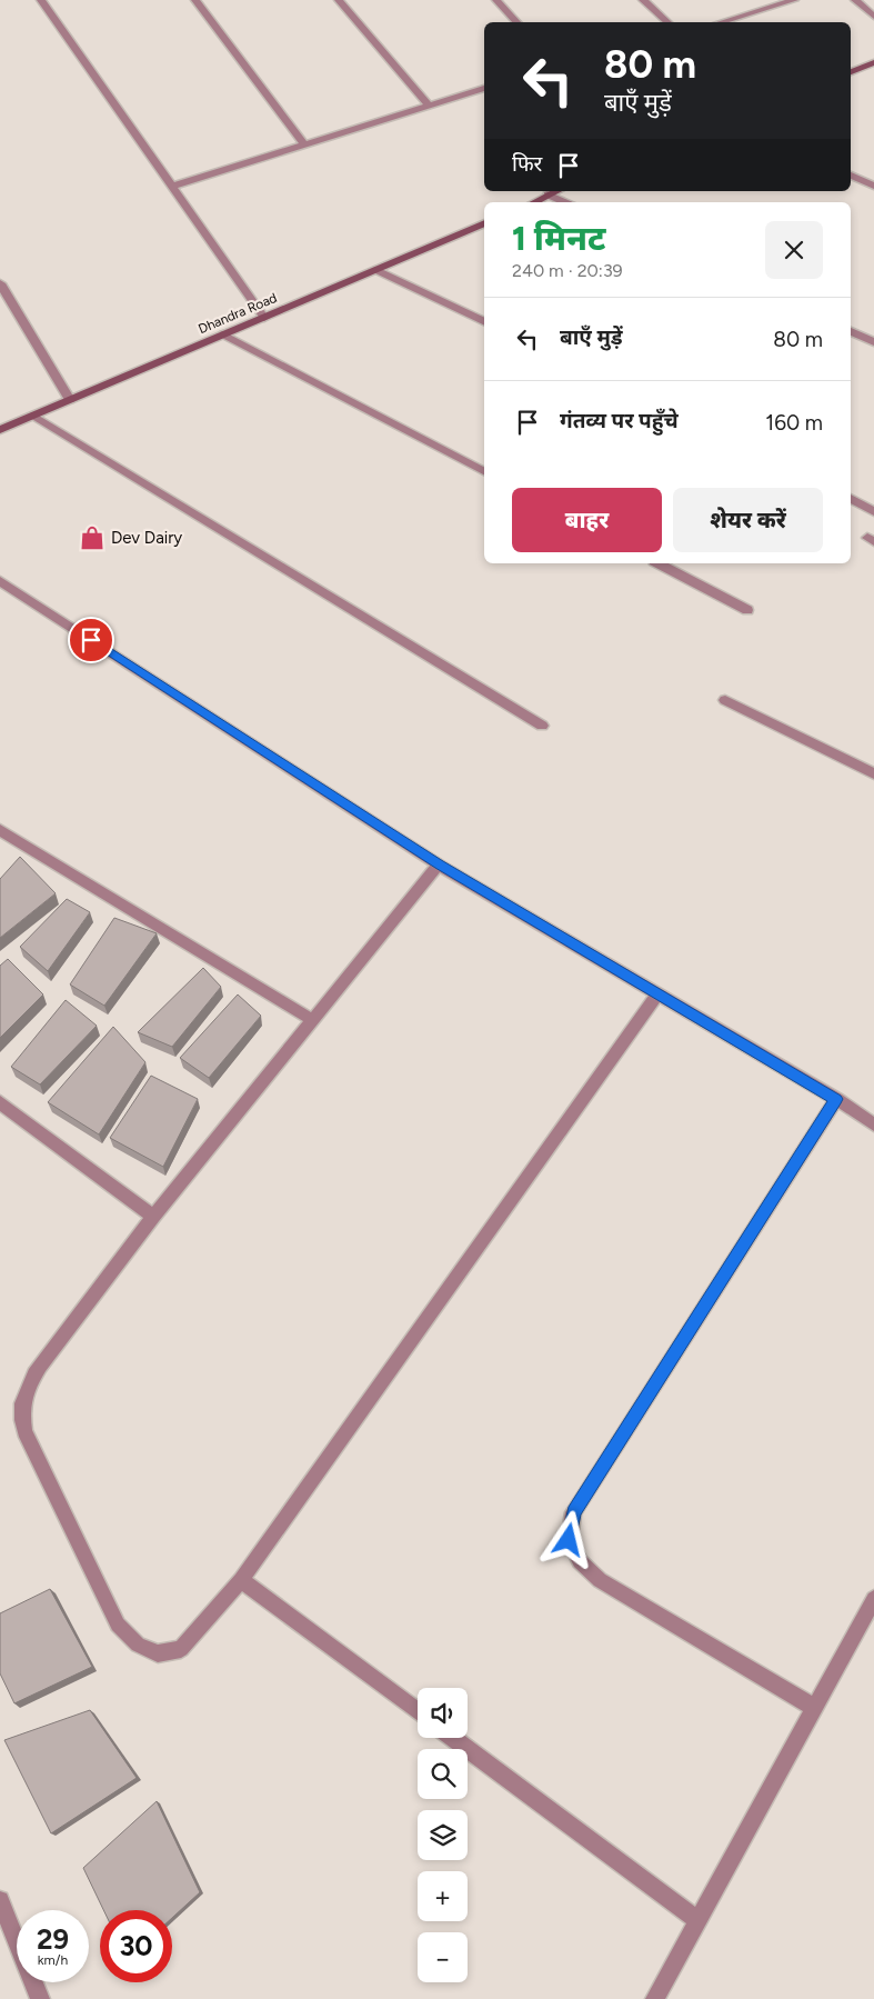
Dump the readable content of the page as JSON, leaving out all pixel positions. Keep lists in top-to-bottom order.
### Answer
{
  "streets": {
    "street": ["Dhandra Road"]
  },
  "places": {
    "shop": ["Dev Dairy"]
  },
  "page": {
    "turn": ["80 m", "बाएँ मुड़ें"],
    "then": "फिर",
    "heading": ["1 मिनट", "240 m · 20:39"],
    "list": [
      {
        "name": "बाएँ मुड़ें",
        "value": "80 m"
      },
      {
        "name": "गंतव्य पर पहुँचे",
        "value": "160 m"
      }
    ],
    "buttons": ["बाहर", "शेयर करें"],
    "map_buttons": ["+", "−"],
    "speed": "29 km/h",
    "limit": "30"
  }
}
